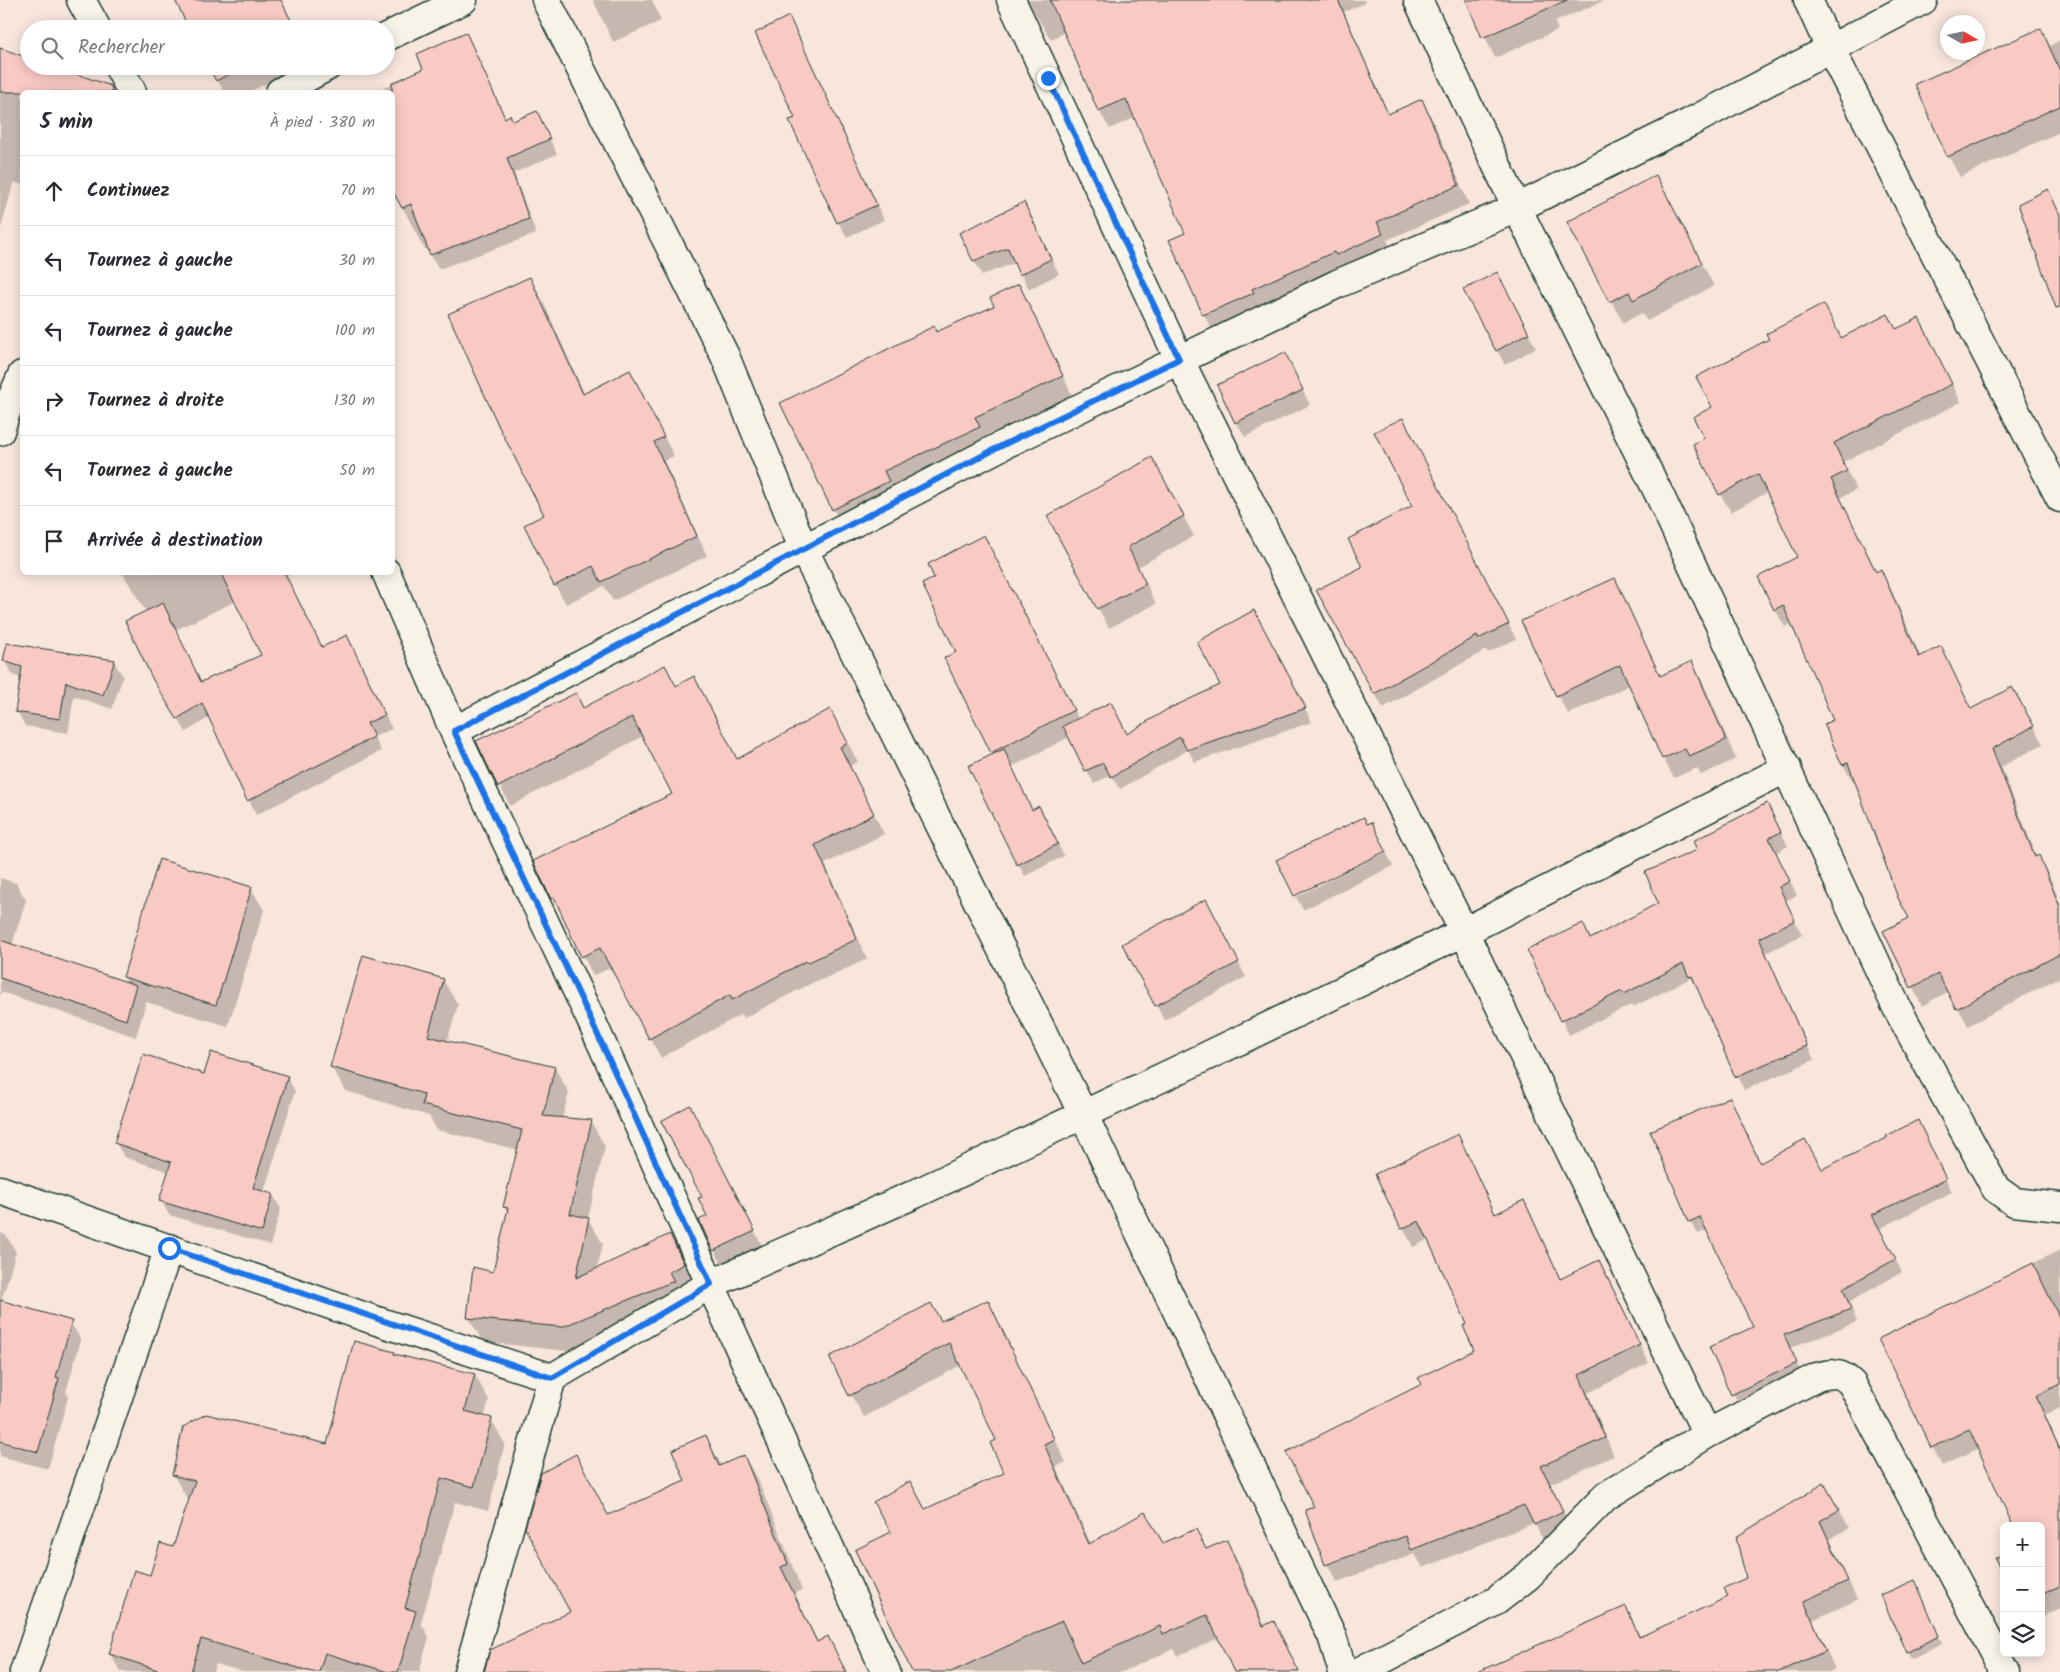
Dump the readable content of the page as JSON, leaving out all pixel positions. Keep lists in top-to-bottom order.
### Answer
{
  "north": "right",
  "page": {
    "search": "Rechercher",
    "heading": ["5 min", "À pied · 380 m"],
    "list": [
      ["Continuez", "70 m"],
      ["Tournez à gauche", "30 m"],
      ["Tournez à gauche", "100 m"],
      ["Tournez à droite", "130 m"],
      ["Tournez à gauche", "50 m"],
      "Arrivée à destination"
    ],
    "map_buttons": ["+", "−"]
  }
}
